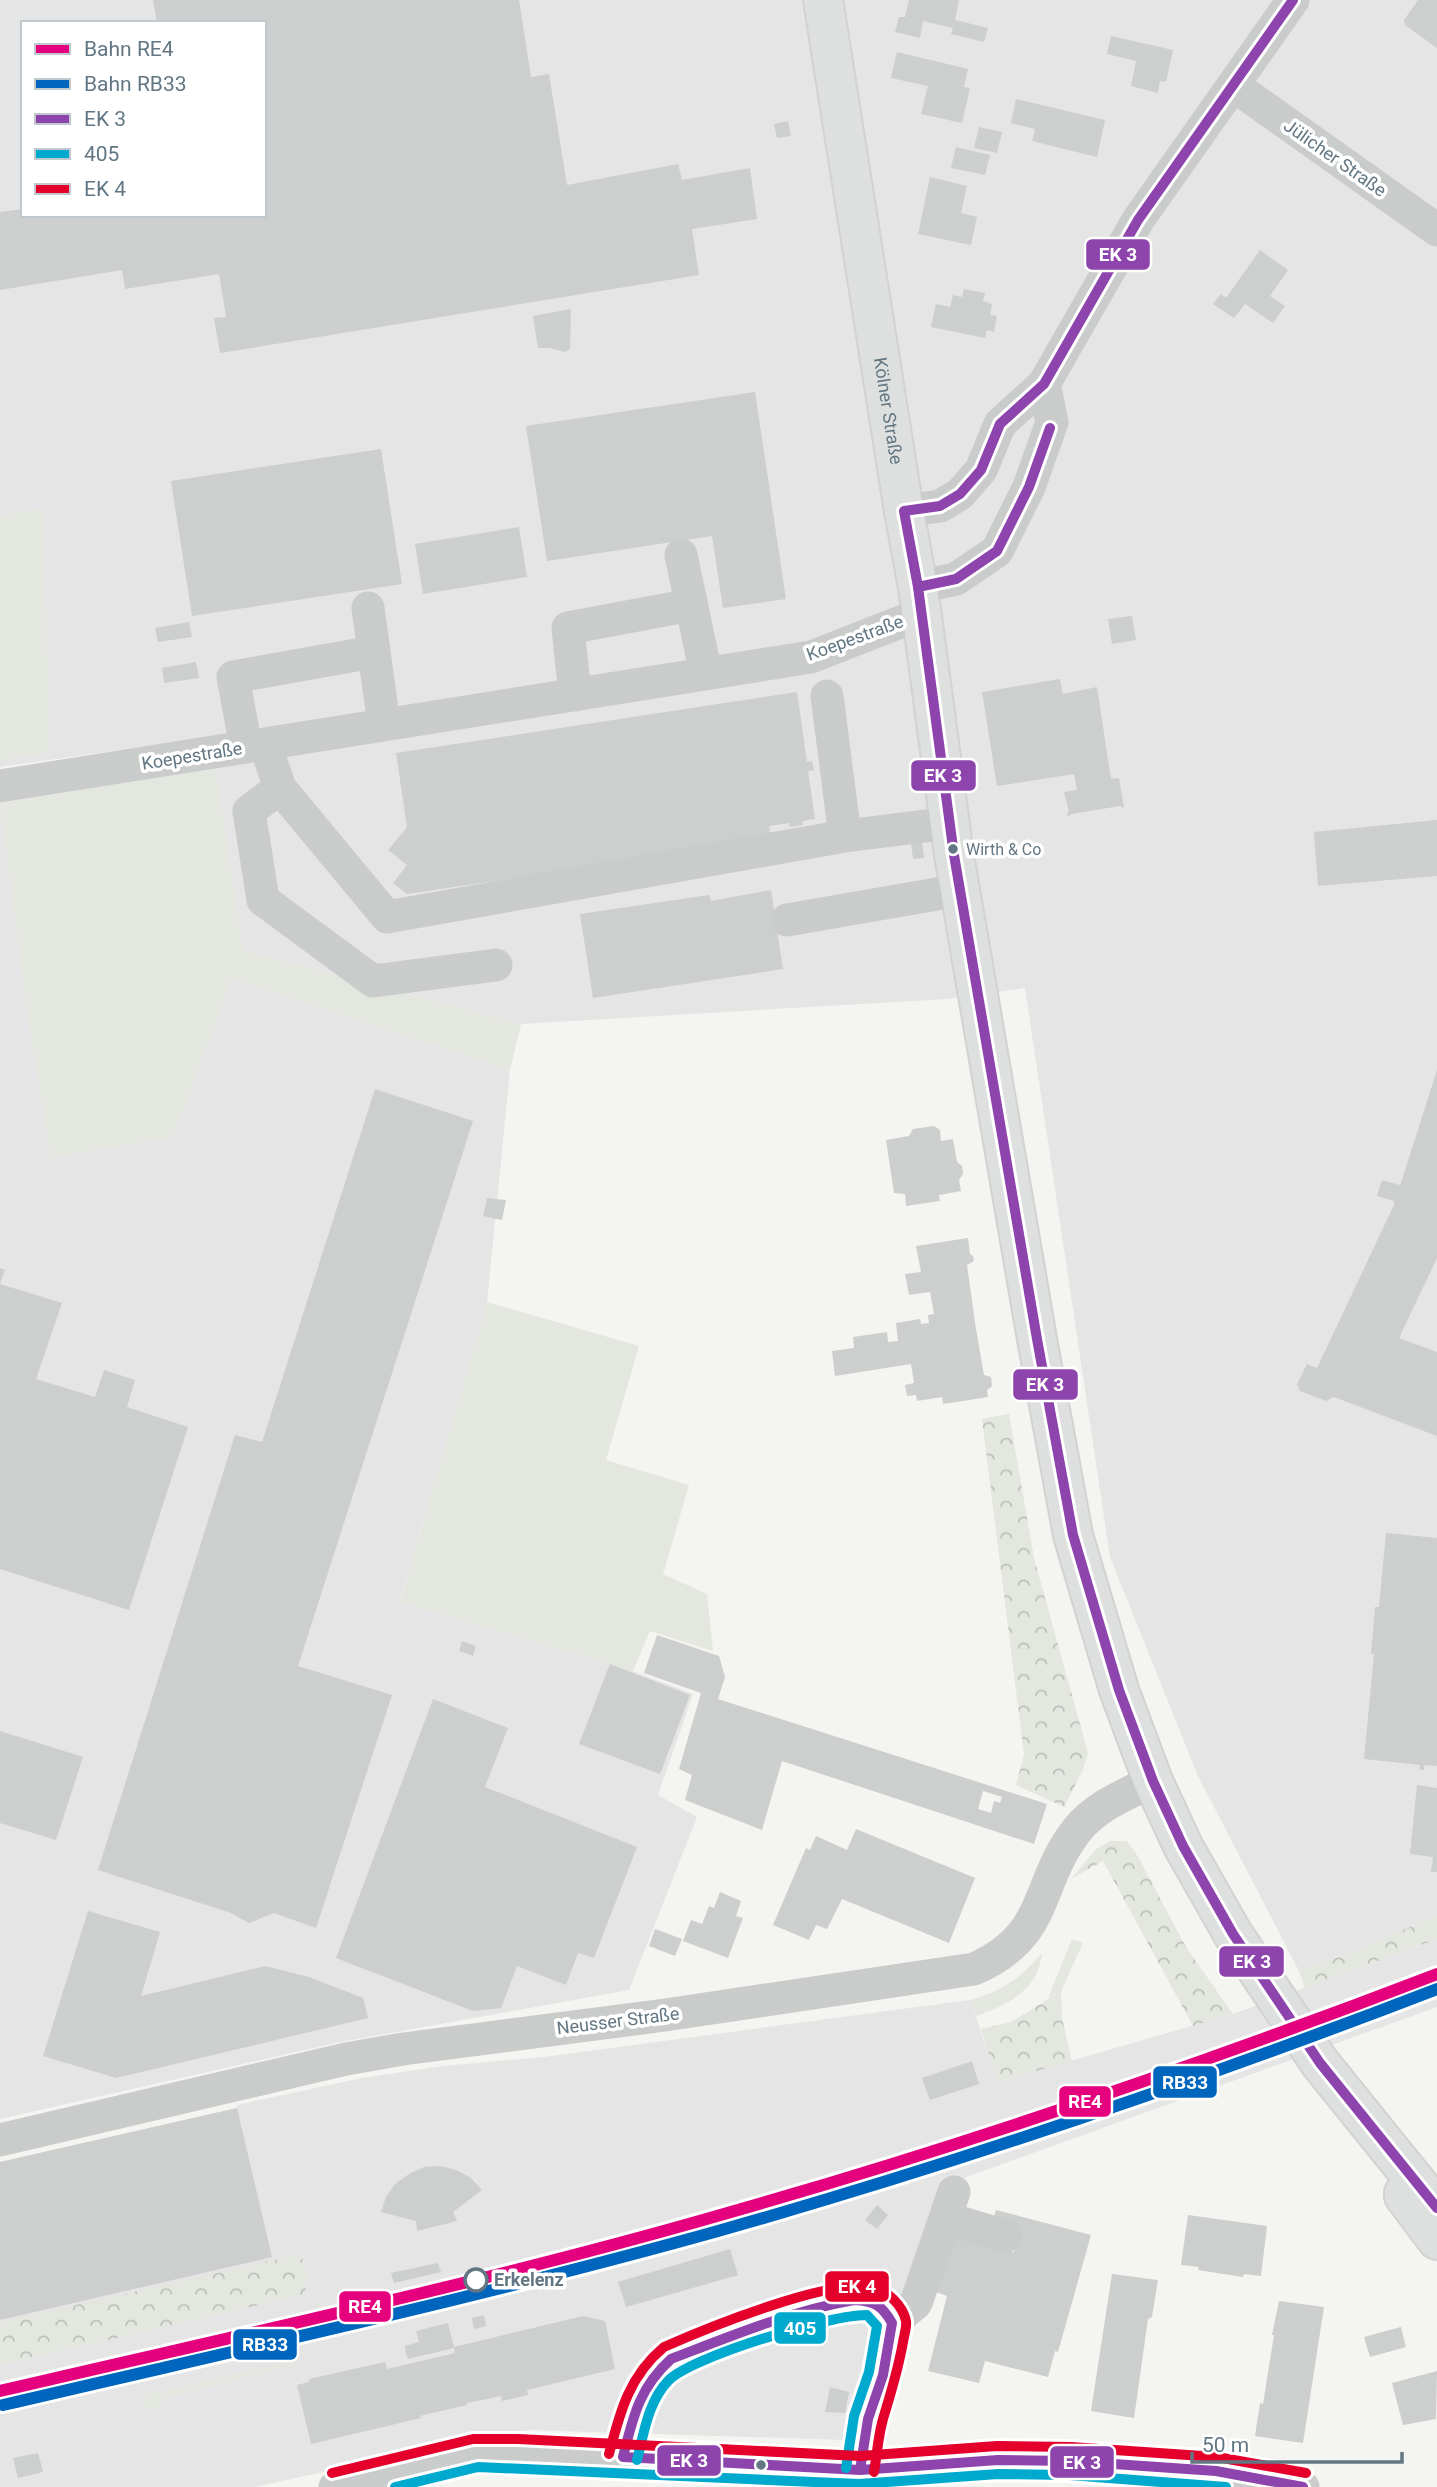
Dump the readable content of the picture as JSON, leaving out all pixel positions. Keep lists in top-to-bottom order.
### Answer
{
  "streets": {
    "main road": ["Kölner Straße"],
    "street": ["Jülicher Straße", "Koepestraße", "Neusser Straße"]
  },
  "crossings": [
    ["Kölner Straße", "Koepestraße"],
    ["Kölner Straße", "Neusser Straße"]
  ],
  "places": ["Wirth & Co", "Erkelenz"],
  "lines": ["rail line RE4", "rail line RB33", "transit line 405"],
  "legend": [
    "Bahn RE4",
    "Bahn RB33",
    "EK 3",
    "405",
    "EK 4"
  ],
  "scale_bar": "50 m"
}
